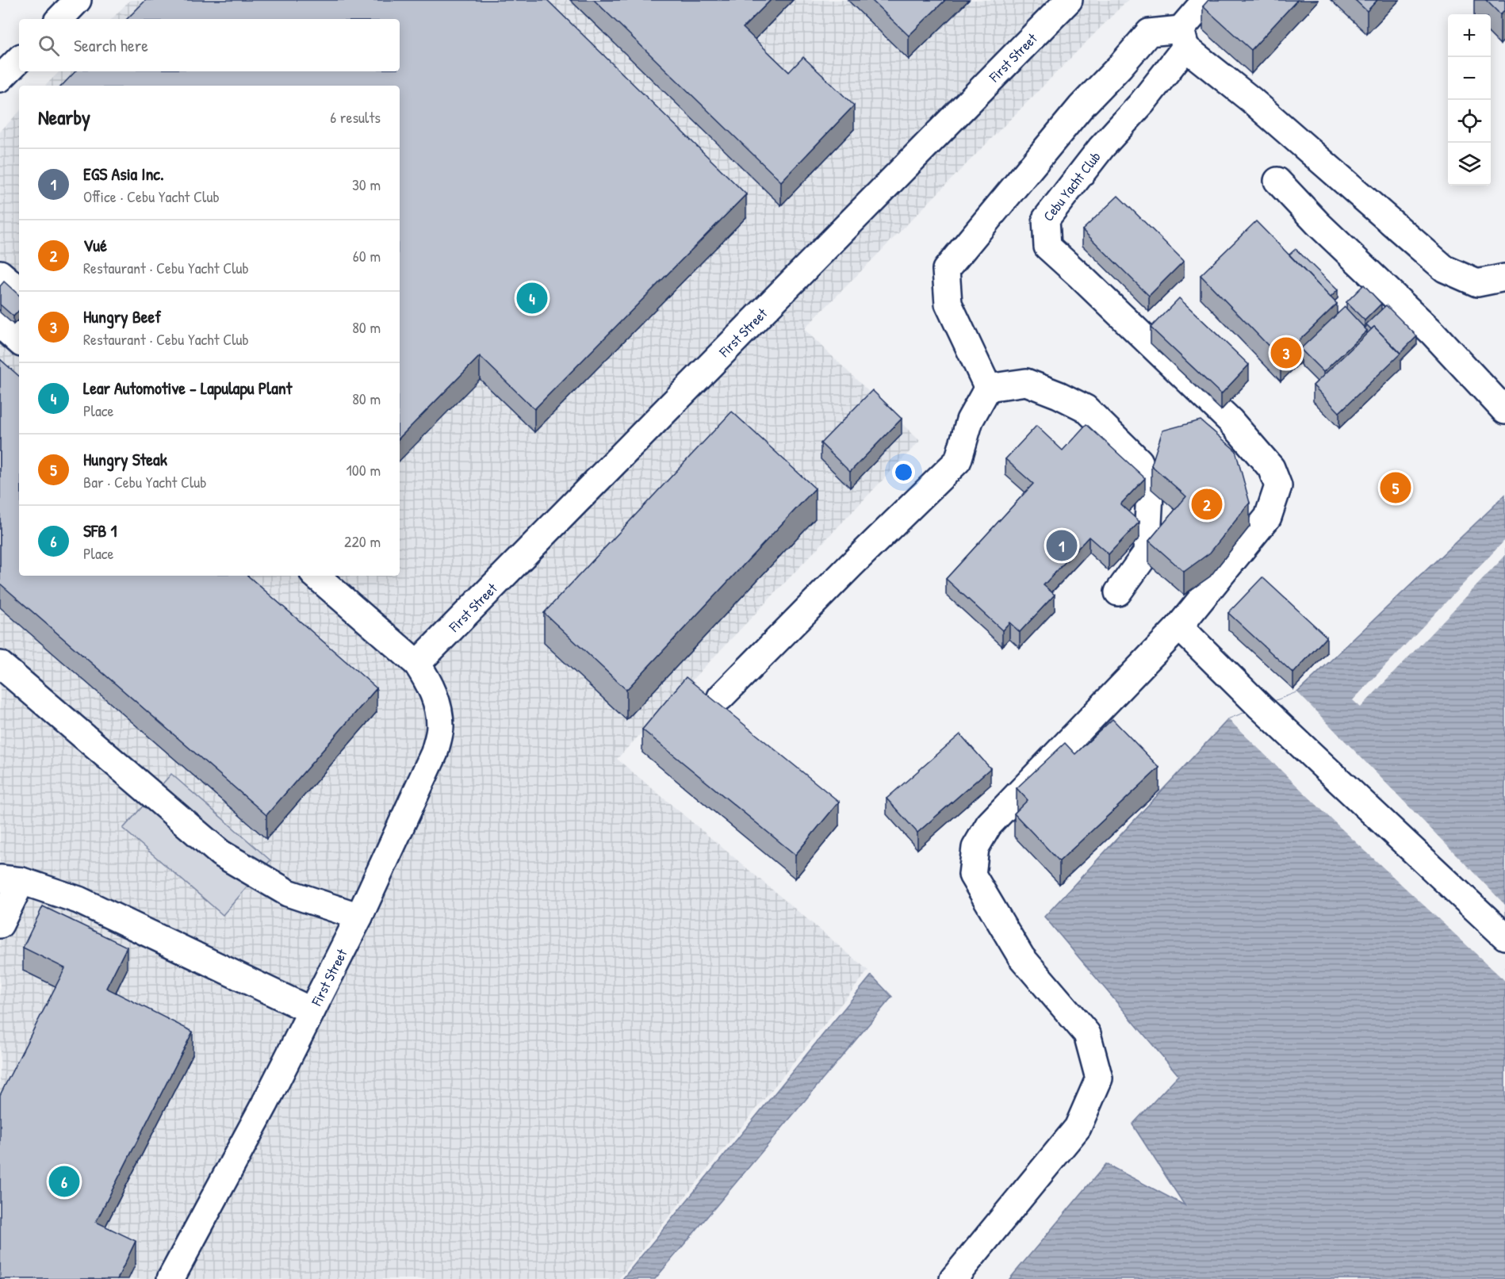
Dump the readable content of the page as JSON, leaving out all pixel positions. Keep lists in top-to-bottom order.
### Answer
{
  "streets": {
    "street": ["First Street", "Cebu Yacht Club"]
  },
  "page": {
    "map_buttons": ["+", "−"],
    "search": "Search here",
    "heading": ["Nearby", "6 results"],
    "list": [
      {
        "mark": "1",
        "name": "EGS Asia Inc.",
        "note": "Office · Cebu Yacht Club",
        "value": "30 m"
      },
      {
        "mark": "2",
        "name": "Vué",
        "note": "Restaurant · Cebu Yacht Club",
        "value": "60 m"
      },
      {
        "mark": "3",
        "name": "Hungry Beef",
        "note": "Restaurant · Cebu Yacht Club",
        "value": "80 m"
      },
      {
        "mark": "4",
        "name": "Lear Automotive - Lapulapu Plant",
        "note": "Place",
        "value": "80 m"
      },
      {
        "mark": "5",
        "name": "Hungry Steak",
        "note": "Bar · Cebu Yacht Club",
        "value": "100 m"
      },
      {
        "mark": "6",
        "name": "SFB 1",
        "note": "Place",
        "value": "220 m"
      }
    ],
    "pins": [
      "4",
      "3",
      "5",
      "2",
      "1",
      "6"
    ]
  }
}
